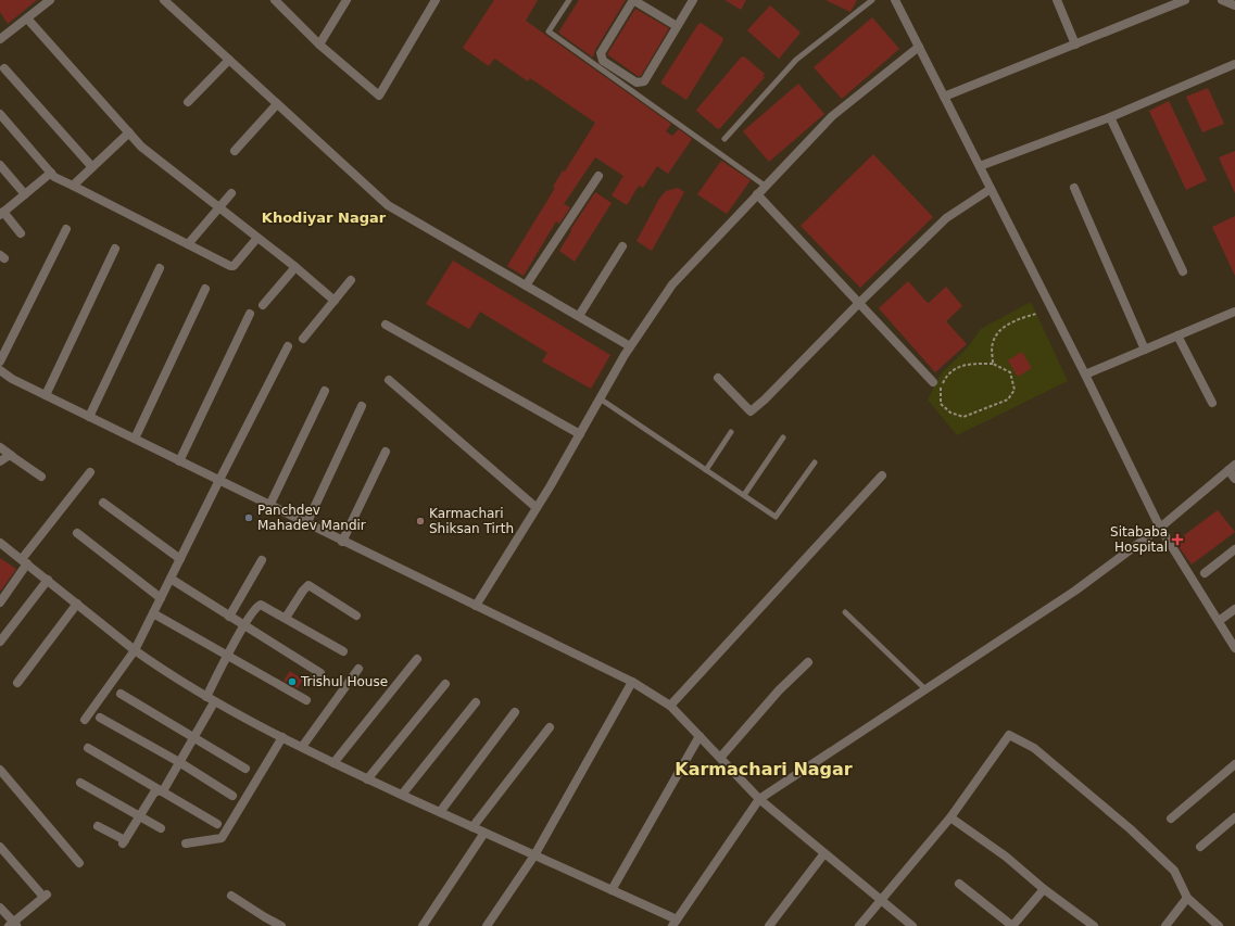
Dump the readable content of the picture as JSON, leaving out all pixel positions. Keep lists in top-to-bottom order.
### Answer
{
  "districts": ["Khodiyar Nagar", "Karmachari Nagar"],
  "places": {
    "other": ["Panchdev Mahadev Mandir", "Karmachari Shiksan Tirth", "Trishul House"],
    "health": ["Sitababa Hospital"]
  }
}
